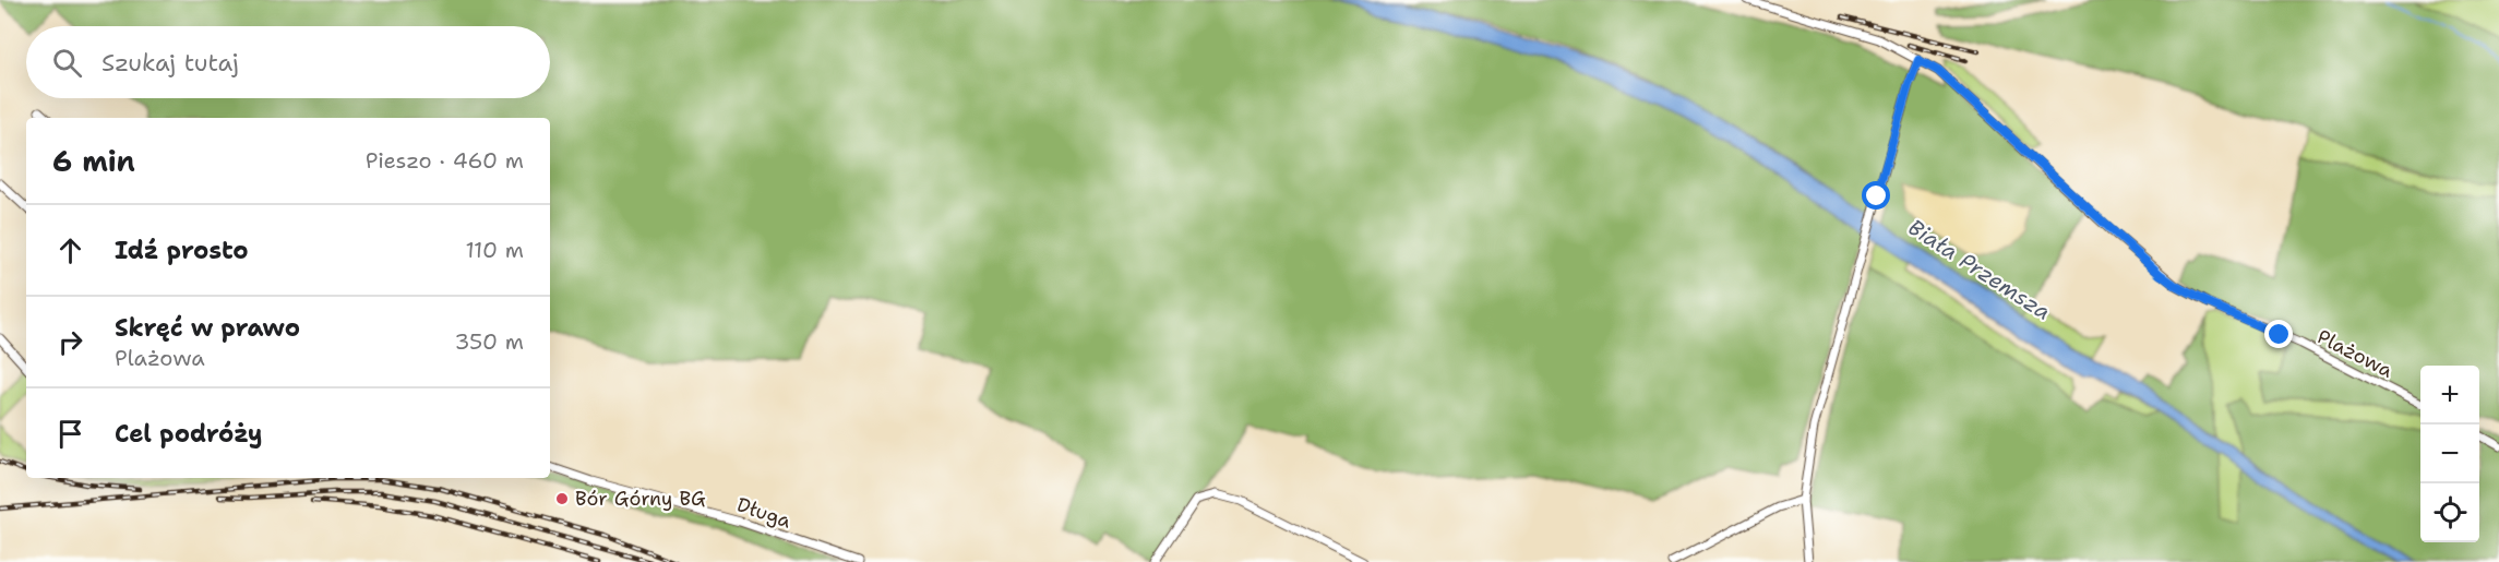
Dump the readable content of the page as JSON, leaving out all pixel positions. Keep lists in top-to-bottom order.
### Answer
{
  "streets": {
    "street": ["Plażowa", "Długa"]
  },
  "water": ["Biała Przemsza"],
  "places": ["Bór Górny BG"],
  "page": {
    "search": "Szukaj tutaj",
    "heading": ["6 min", "Pieszo · 460 m"],
    "list": [
      ["Idź prosto", "110 m"],
      ["Skręć w prawo", "Plażowa", "350 m"],
      "Cel podróży"
    ],
    "map_buttons": ["+", "−"]
  }
}
